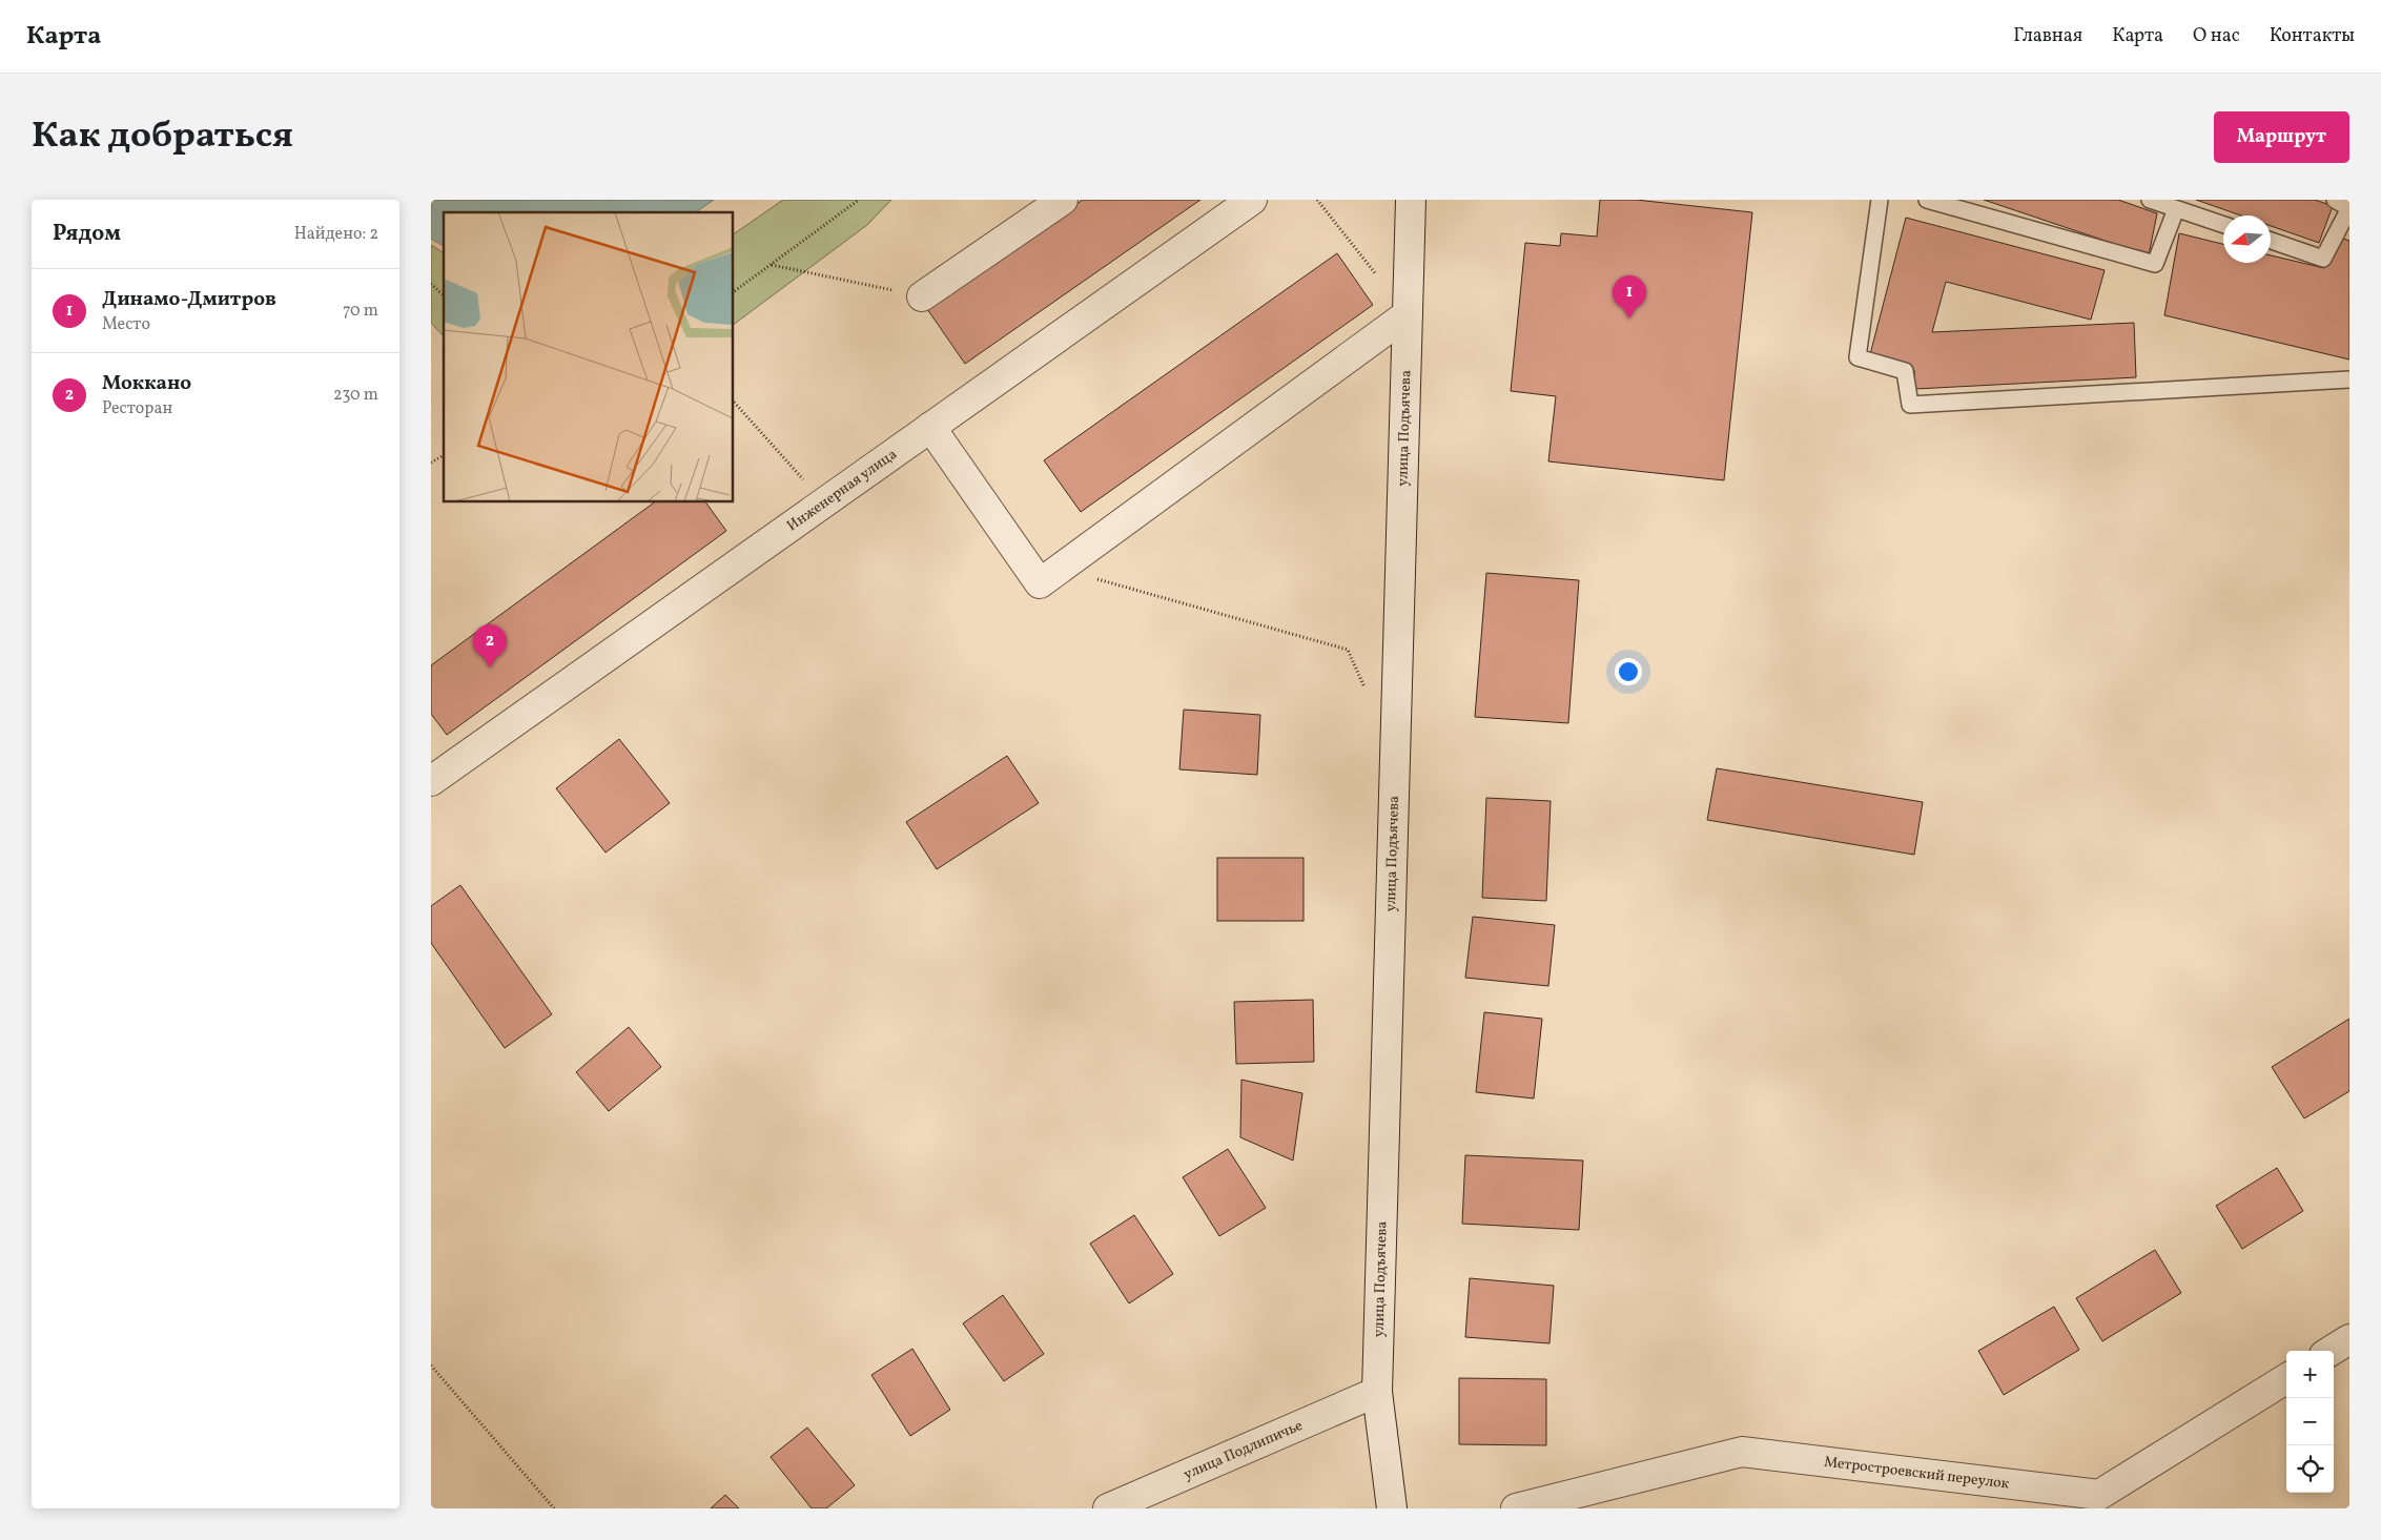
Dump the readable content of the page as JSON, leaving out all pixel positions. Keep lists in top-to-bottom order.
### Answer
{
  "streets": {
    "street": [
      "улица Подъячева",
      "Инженерная улица",
      "улица Подлипичье",
      "Метростроевский переулок"
    ]
  },
  "crossings": [
    ["улица Подъячева", "улица Подлипичье"]
  ],
  "north": "left",
  "page": {
    "header": "Карта",
    "nav": [
      "Главная",
      "Карта",
      "О нас",
      "Контакты"
    ],
    "title": "Как добраться",
    "buttons": "Маршрут",
    "heading": ["Рядом", "Найдено: 2"],
    "list": [
      {
        "mark": "1",
        "name": "Динамо-Дмитров",
        "note": "Место",
        "value": "70 m"
      },
      {
        "mark": "2",
        "name": "Моккано",
        "note": "Ресторан",
        "value": "230 m"
      }
    ],
    "pins": ["1", "2"],
    "map_buttons": ["+", "−"]
  }
}
